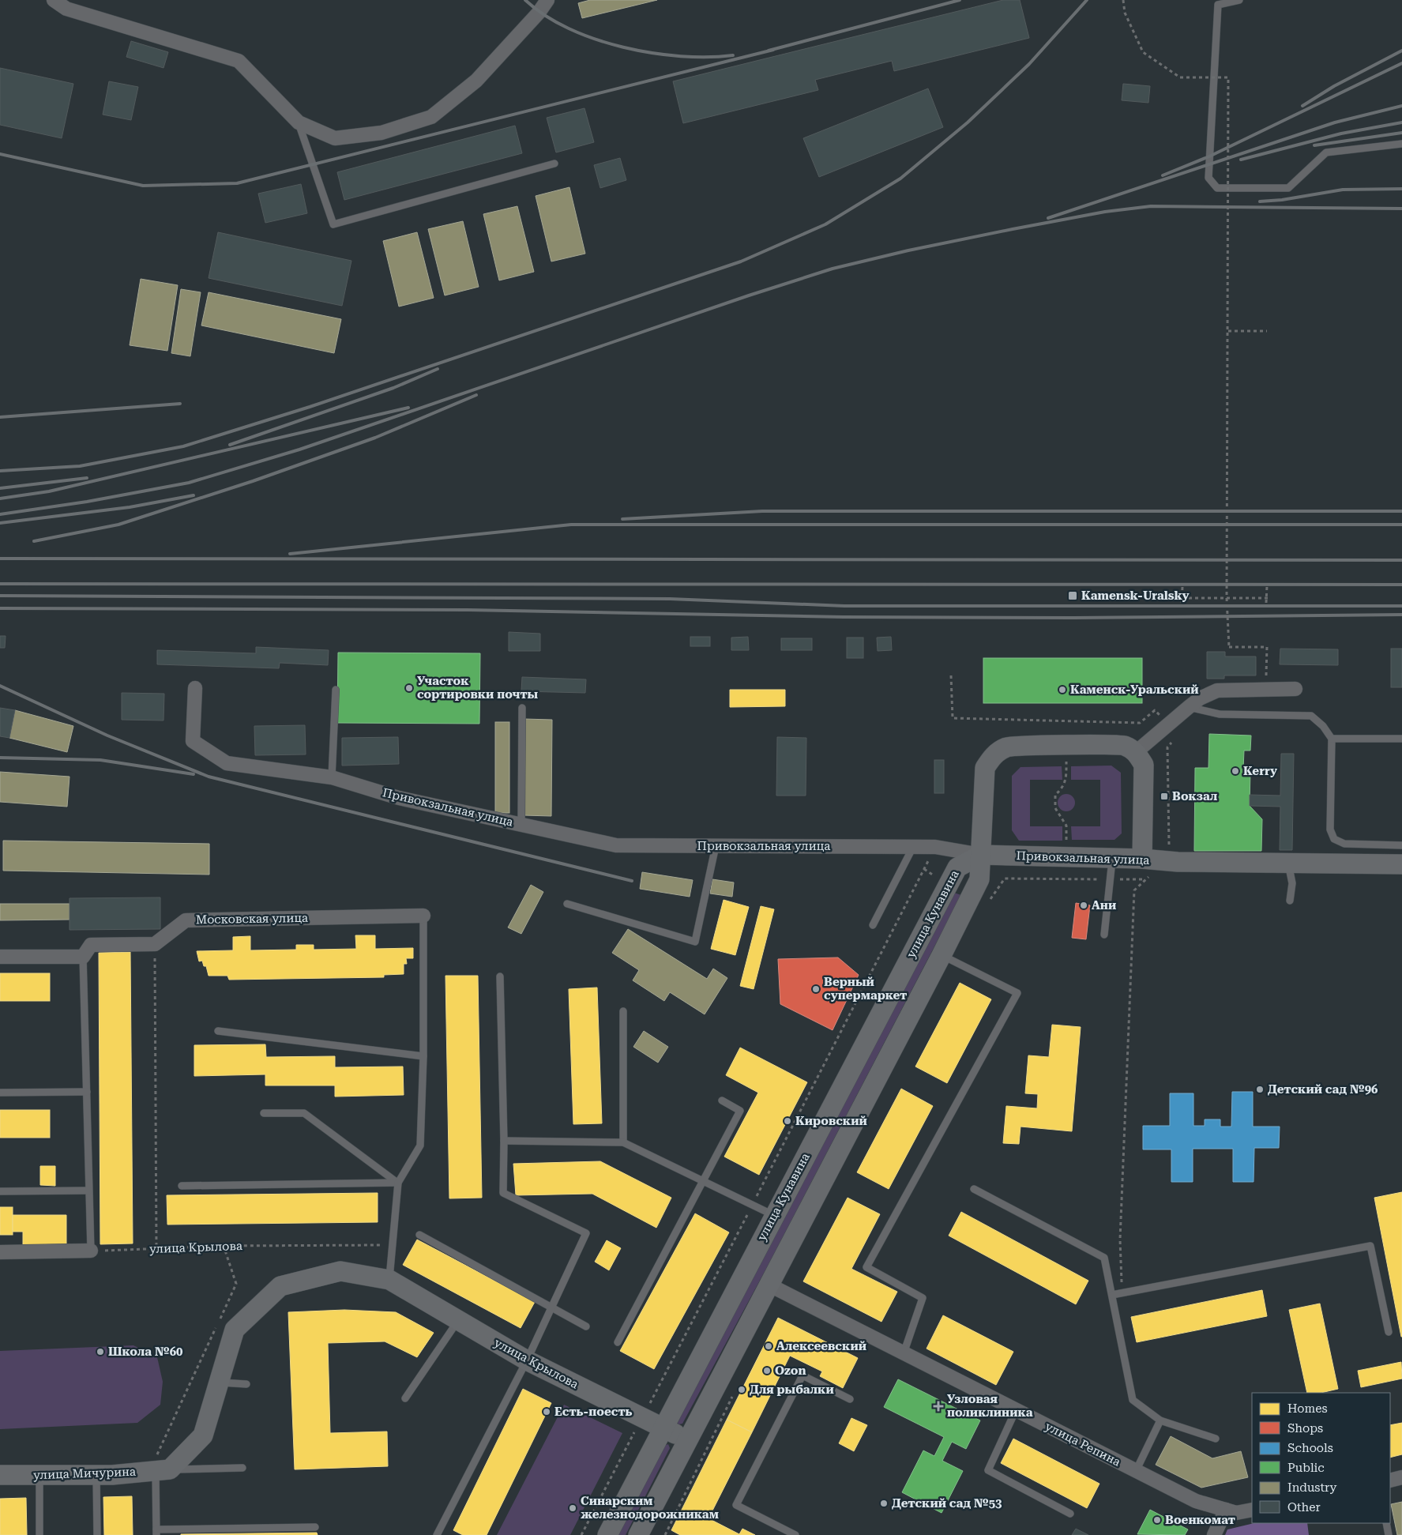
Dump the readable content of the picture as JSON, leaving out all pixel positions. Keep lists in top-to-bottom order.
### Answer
{
  "streets": {
    "street": [
      "Привокзальная улица",
      "улица Кунавина",
      "Московская улица",
      "улица Крылова",
      "улица Репина",
      "улица Мичурина"
    ]
  },
  "crossings": [
    ["Привокзальная улица", "улица Кунавина"],
    ["улица Кунавина", "улица Крылова"],
    ["улица Кунавина", "улица Репина"]
  ],
  "places": {
    "transit": ["Kamensk-Uralsky", "Вокзал"],
    "other": [
      "Участок сортировки почты",
      "Каменск-Уральский",
      "Kerry",
      "Ани",
      "Верный супермаркет",
      "Детский сад №96",
      "Кировский",
      "Алексеевский",
      "Школа №60",
      "Ozon",
      "Для рыбалки",
      "Есть-поесть",
      "Детский сад №53",
      "Синарским железнодорожникам",
      "Военкомат"
    ],
    "health": ["Узловая поликлиника"]
  },
  "legend": [
    "Homes",
    "Shops",
    "Schools",
    "Public",
    "Industry",
    "Other"
  ]
}
